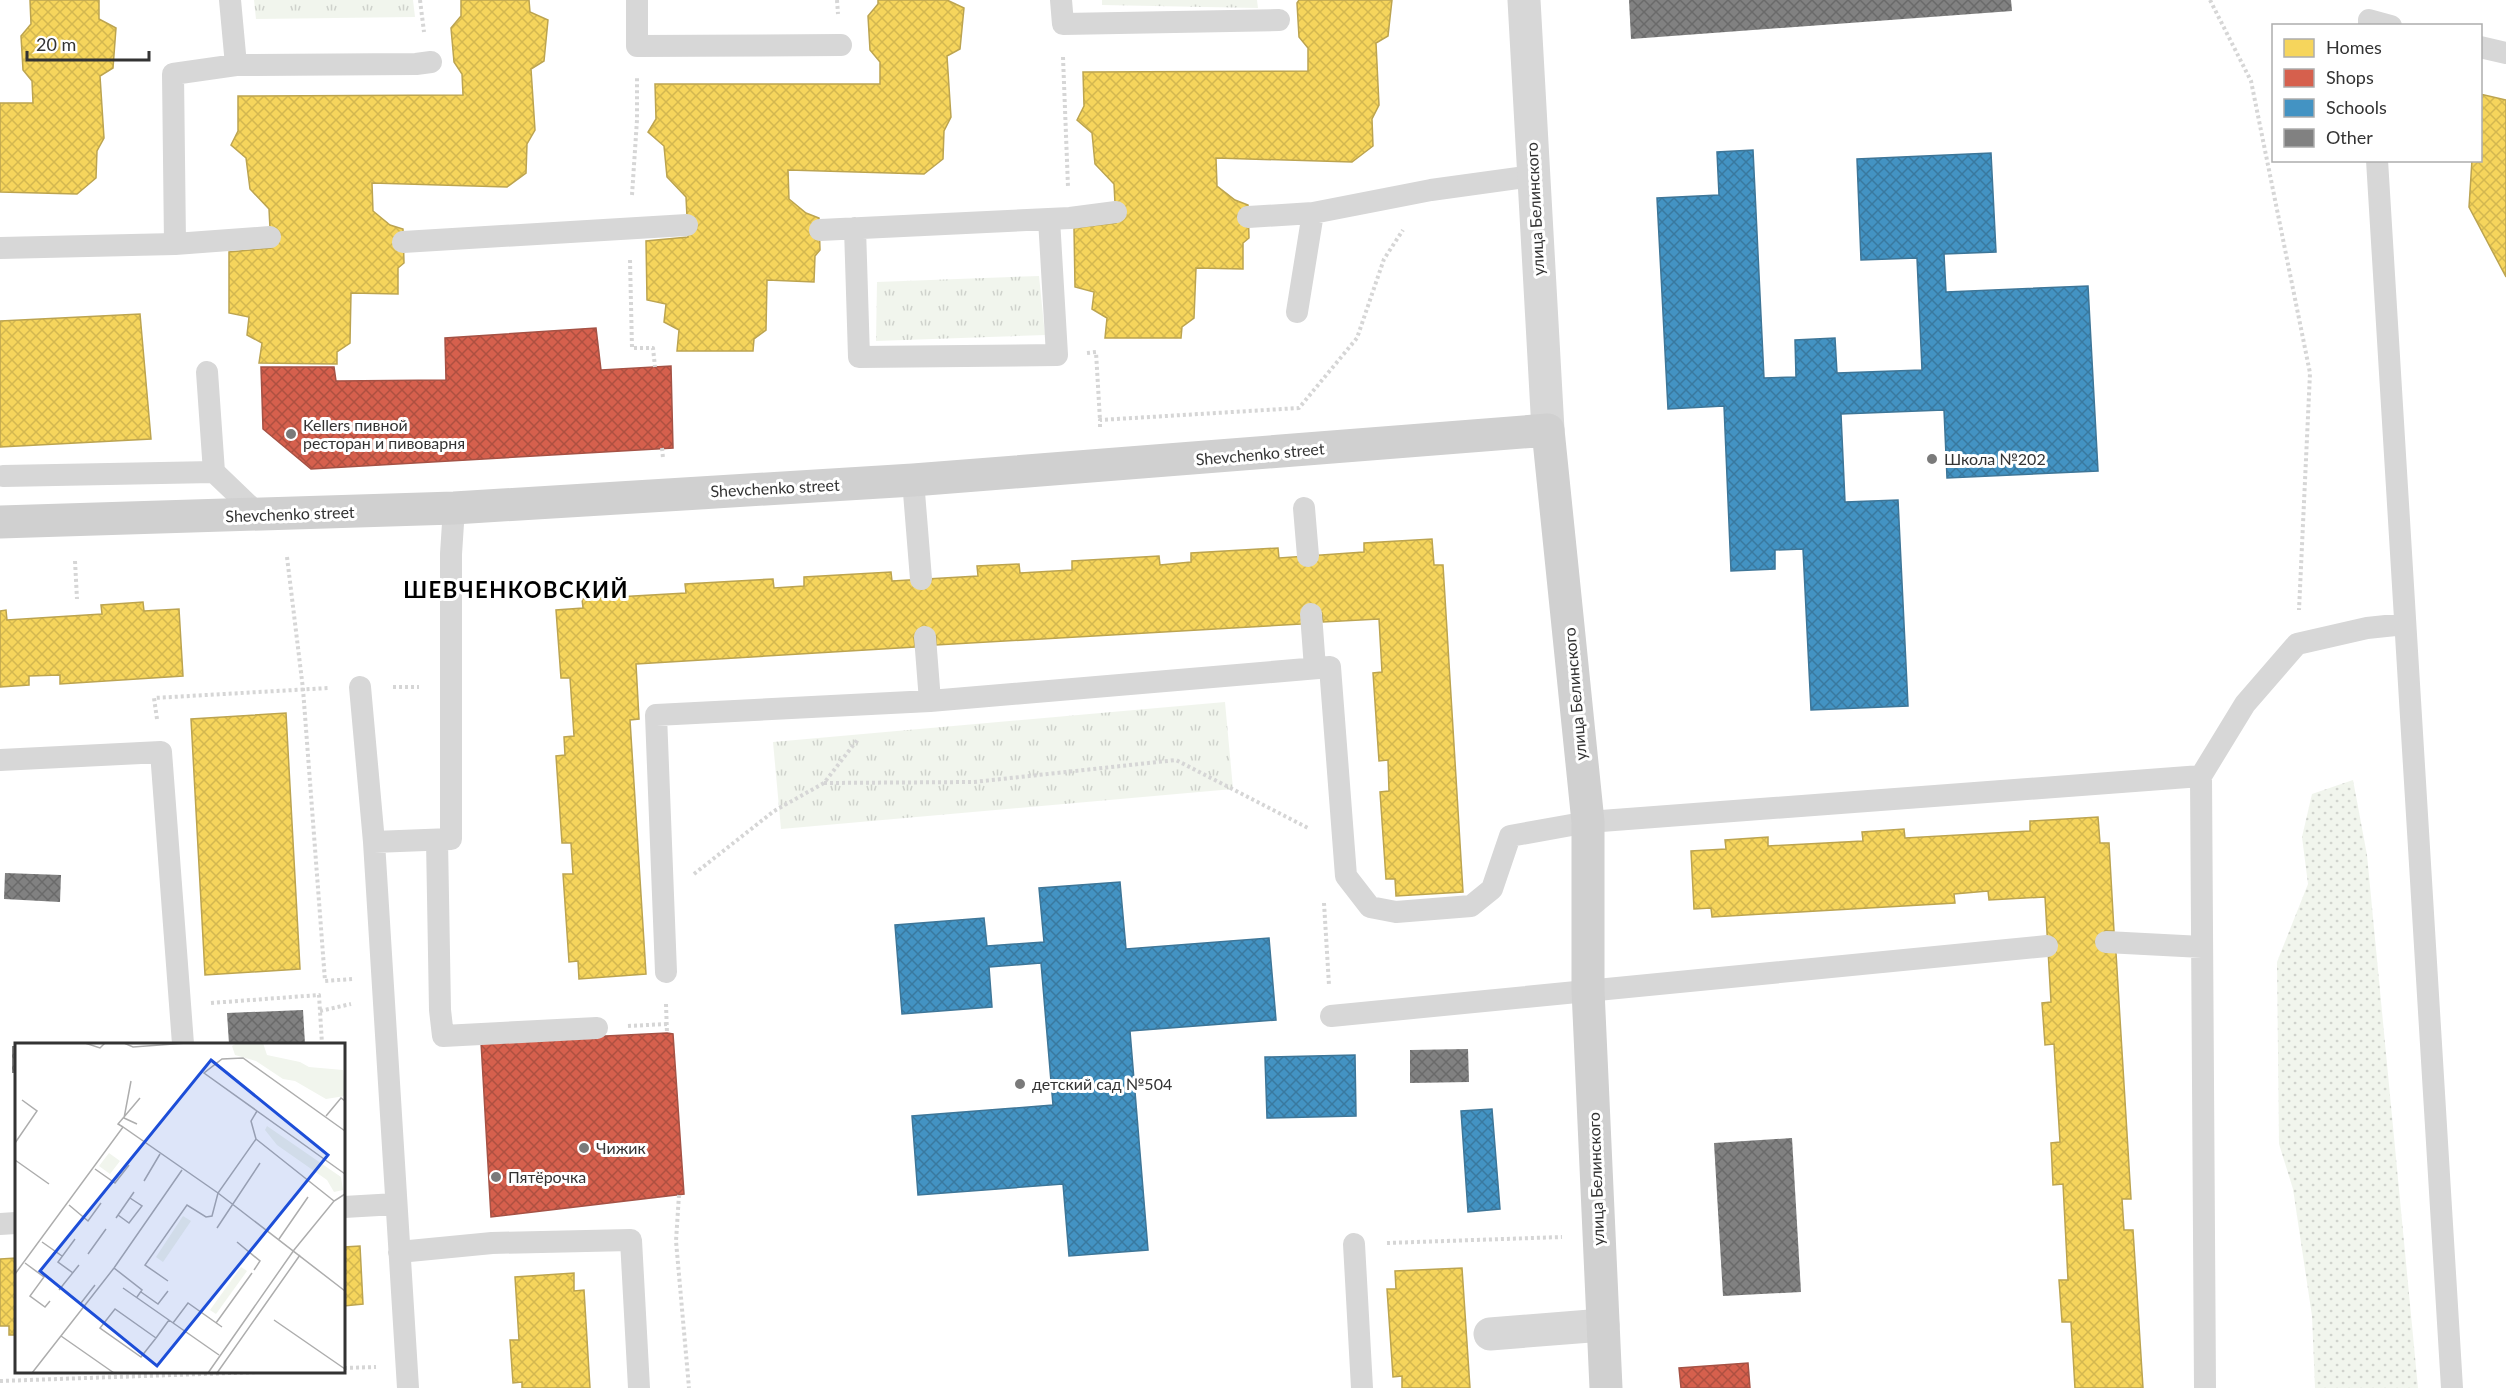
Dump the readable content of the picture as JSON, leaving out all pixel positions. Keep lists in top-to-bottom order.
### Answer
{
  "streets": {
    "street": ["улица Белинского", "Shevchenko street"]
  },
  "crossings": [
    ["улица Белинского", "Shevchenko street"]
  ],
  "districts": ["ШЕВЧЕНКОВСКИЙ"],
  "places": [
    "Kellers пивной ресторан и пивоварня",
    "Школа №202",
    "детский сад №504",
    "Чижик",
    "Пятёрочка"
  ],
  "legend": [
    "Homes",
    "Shops",
    "Schools",
    "Other"
  ],
  "scale_bar": "20 m"
}
